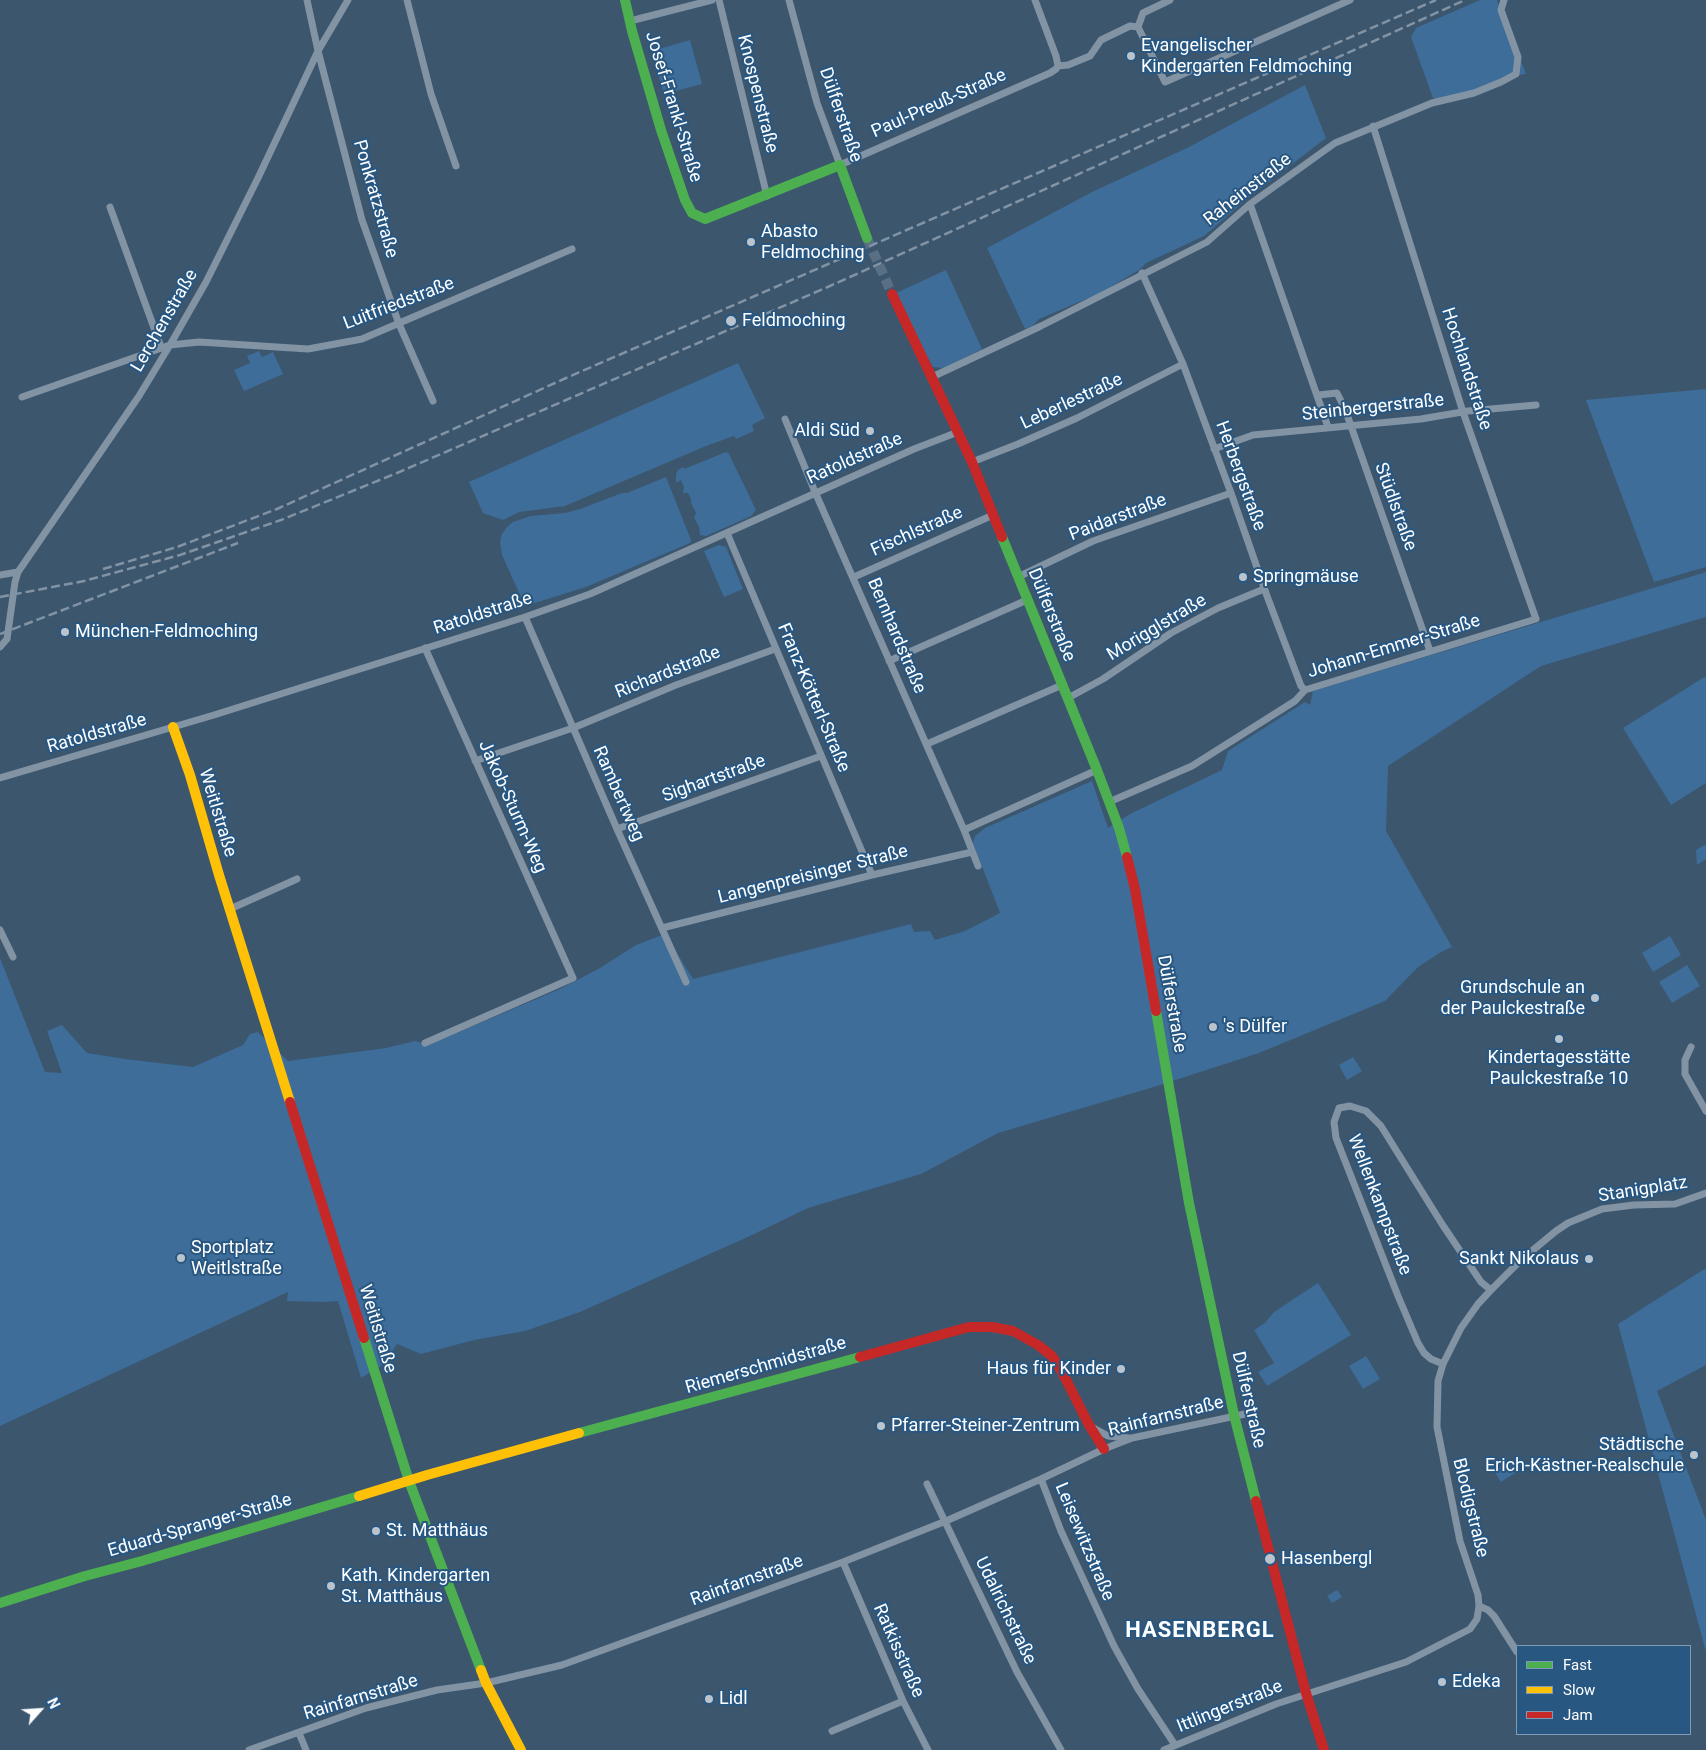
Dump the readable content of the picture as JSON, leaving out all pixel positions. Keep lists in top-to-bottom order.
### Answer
{
  "streets": {
    "street": [
      "Knospenstraße",
      "Paul-Preuß-Straße",
      "Josef-Frankl-Straße",
      "Dülferstraße",
      "Raheinstraße",
      "Ponkratzstraße",
      "Luitfriedstraße",
      "Lerchenstraße",
      "Hochlandstraße",
      "Leberlestraße",
      "Steinbergerstraße",
      "Ratoldstraße",
      "Herbergstraße",
      "Stüdlstraße",
      "Paidarstraße",
      "Fischlstraße",
      "Morigglstraße",
      "Bernhardstraße",
      "Johann-Emmer-Straße",
      "Richardstraße",
      "Franz-Kötterl-Straße",
      "Sighartstraße",
      "Rambertweg",
      "Jakob-Sturm-Weg",
      "Weitlstraße",
      "Langenpreisinger Straße",
      "Stanigplatz",
      "Wellenkampstraße",
      "Riemerschmidstraße",
      "Rainfarnstraße",
      "Blodigstraße",
      "Eduard-Spranger-Straße",
      "Leisewitzstraße",
      "Udalrichstraße",
      "Ratkisstraße",
      "Ittlingerstraße"
    ]
  },
  "crossings": [
    ["Knospenstraße", "Paul-Preuß-Straße"],
    ["Paul-Preuß-Straße", "Josef-Frankl-Straße"],
    ["Paul-Preuß-Straße", "Dülferstraße"],
    ["Dülferstraße", "Raheinstraße"],
    ["Dülferstraße", "Leberlestraße"],
    ["Dülferstraße", "Ratoldstraße"],
    ["Dülferstraße", "Paidarstraße"],
    ["Dülferstraße", "Fischlstraße"],
    ["Dülferstraße", "Morigglstraße"],
    ["Dülferstraße", "Johann-Emmer-Straße"],
    ["Dülferstraße", "Rainfarnstraße"],
    ["Dülferstraße", "Ittlingerstraße"],
    ["Raheinstraße", "Hochlandstraße"],
    ["Raheinstraße", "Herbergstraße"],
    ["Ponkratzstraße", "Luitfriedstraße"],
    ["Ponkratzstraße", "Lerchenstraße"],
    ["Luitfriedstraße", "Lerchenstraße"],
    ["Hochlandstraße", "Steinbergerstraße"],
    ["Hochlandstraße", "Johann-Emmer-Straße"],
    ["Leberlestraße", "Herbergstraße"],
    ["Steinbergerstraße", "Herbergstraße"],
    ["Steinbergerstraße", "Stüdlstraße"],
    ["Ratoldstraße", "Bernhardstraße"],
    ["Ratoldstraße", "Franz-Kötterl-Straße"],
    ["Ratoldstraße", "Rambertweg"],
    ["Ratoldstraße", "Jakob-Sturm-Weg"],
    ["Ratoldstraße", "Weitlstraße"],
    ["Herbergstraße", "Paidarstraße"],
    ["Herbergstraße", "Morigglstraße"],
    ["Herbergstraße", "Johann-Emmer-Straße"],
    ["Stüdlstraße", "Johann-Emmer-Straße"],
    ["Fischlstraße", "Bernhardstraße"],
    ["Bernhardstraße", "Langenpreisinger Straße"],
    ["Richardstraße", "Franz-Kötterl-Straße"],
    ["Richardstraße", "Rambertweg"],
    ["Richardstraße", "Jakob-Sturm-Weg"],
    ["Franz-Kötterl-Straße", "Sighartstraße"],
    ["Franz-Kötterl-Straße", "Langenpreisinger Straße"],
    ["Sighartstraße", "Rambertweg"],
    ["Rambertweg", "Langenpreisinger Straße"],
    ["Weitlstraße", "Riemerschmidstraße"],
    ["Weitlstraße", "Rainfarnstraße"],
    ["Weitlstraße", "Eduard-Spranger-Straße"],
    ["Stanigplatz", "Blodigstraße"],
    ["Wellenkampstraße", "Blodigstraße"],
    ["Riemerschmidstraße", "Rainfarnstraße"],
    ["Riemerschmidstraße", "Eduard-Spranger-Straße"],
    ["Rainfarnstraße", "Leisewitzstraße"],
    ["Rainfarnstraße", "Udalrichstraße"],
    ["Rainfarnstraße", "Ratkisstraße"],
    ["Leisewitzstraße", "Ittlingerstraße"]
  ],
  "districts": ["HASENBERGL"],
  "places": [
    "Evangelischer Kindergarten Feldmoching",
    "Abasto Feldmoching",
    "Feldmoching",
    "Aldi Süd",
    "Springmäuse",
    "München-Feldmoching",
    "Grundschule an der Paulckestraße",
    "'s Dülfer",
    "Kindertagesstätte Paulckestraße 10",
    "Sportplatz Weitlstraße",
    "Sankt Nikolaus",
    "Haus für Kinder",
    "Pfarrer-Steiner-Zentrum",
    "Städtische Erich-Kästner-Realschule",
    "St. Matthäus",
    "Hasenbergl",
    "Kath. Kindergarten St. Matthäus",
    "Edeka",
    "Lidl"
  ],
  "legend": ["Fast", "Slow", "Jam"],
  "north": "top right"
}
